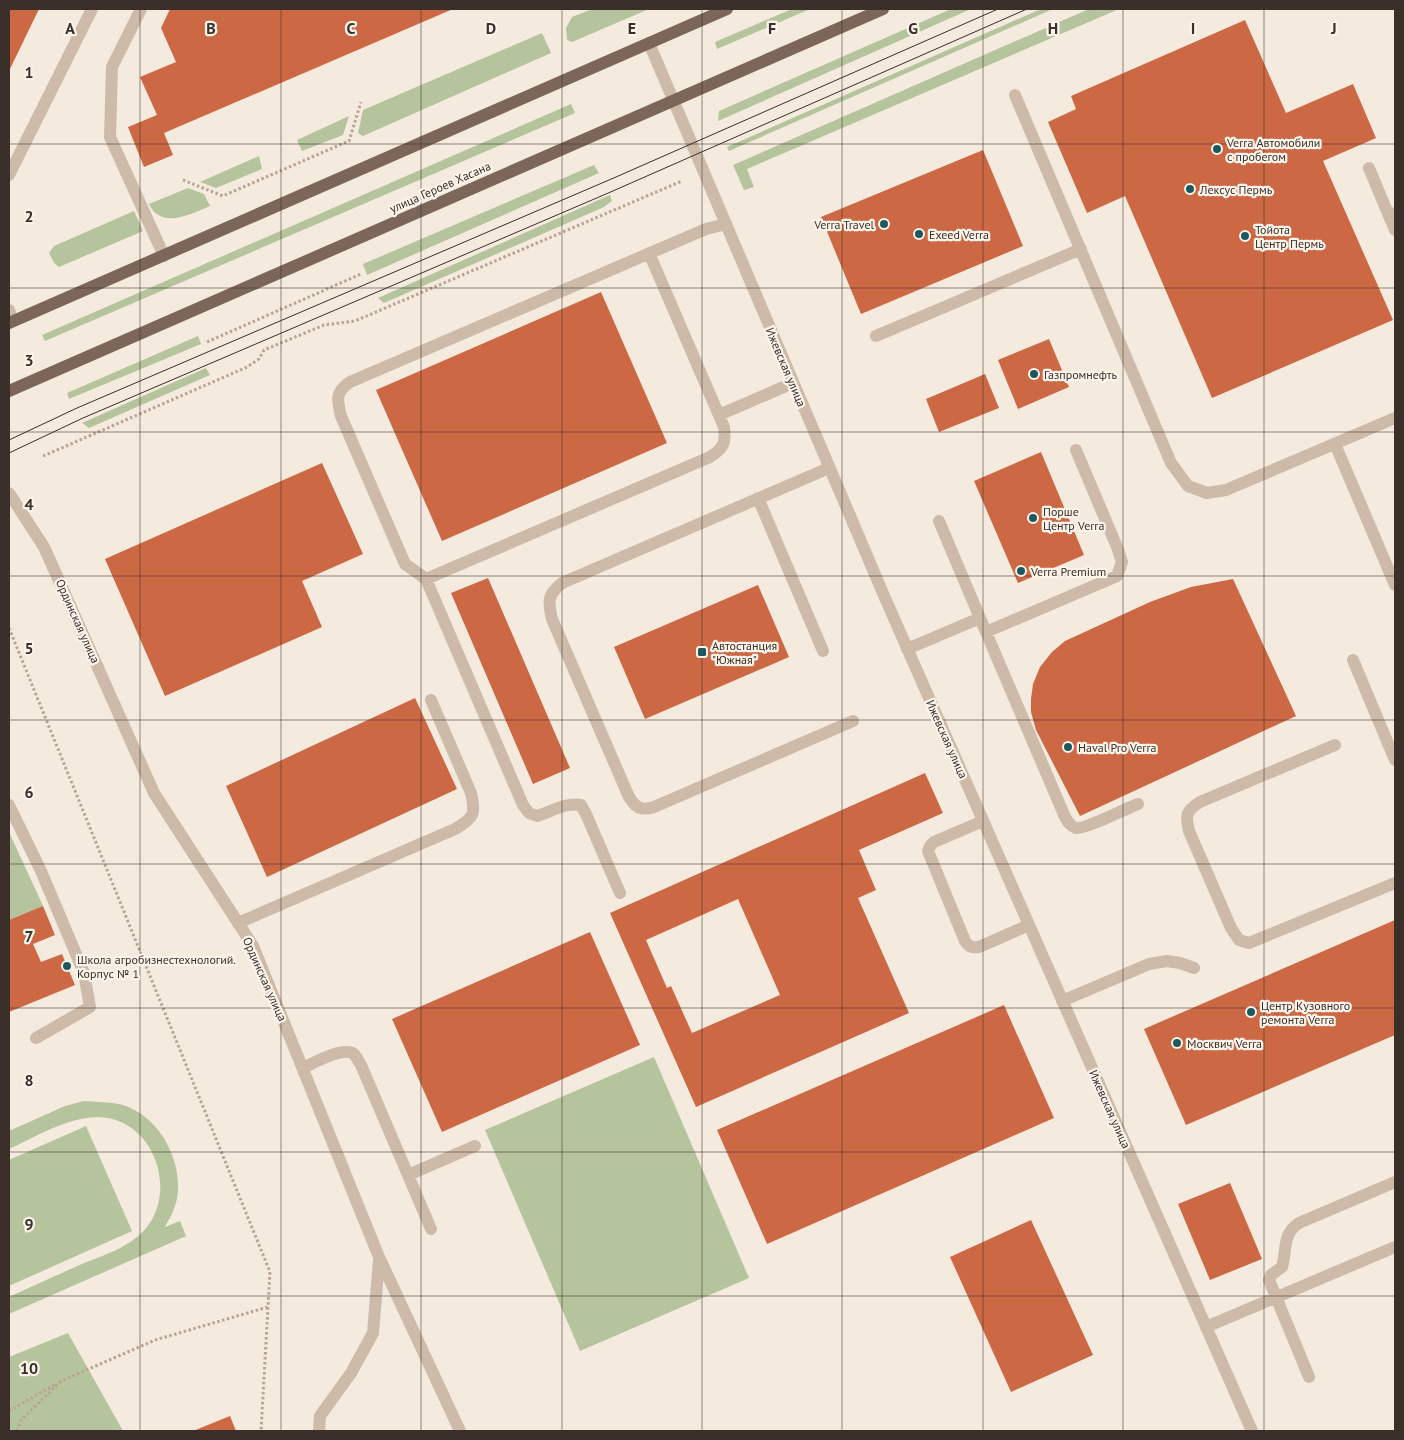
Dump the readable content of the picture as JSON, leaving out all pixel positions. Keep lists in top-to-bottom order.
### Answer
{
  "streets": {
    "main road": ["улица Героев Хасана"],
    "street": ["Ижевская улица", "Ординская улица"]
  },
  "crossings": [
    ["улица Героев Хасана", "Ижевская улица"]
  ],
  "places": {
    "other": [
      "Verra Автомобили с пробегом",
      "Лексус Пермь",
      "Verra Travel",
      "Exeed Verra",
      "Тойота Центр Пермь",
      "Газпромнефть",
      "Порше Центр Verra",
      "Verra Premium",
      "Haval Pro Verra",
      "Школа агробизнестехнологий. Корпус № 1",
      "Центр Кузовного ремонта Verra",
      "Москвич Verra"
    ],
    "transit": ["Автостанция \"Южная\""]
  },
  "grid": {
    "columns": [
      "A",
      "B",
      "C",
      "D",
      "E",
      "F",
      "G",
      "H",
      "I",
      "J"
    ],
    "rows": [
      "1",
      "2",
      "3",
      "4",
      "5",
      "6",
      "7",
      "8",
      "9",
      "10"
    ]
  }
}
